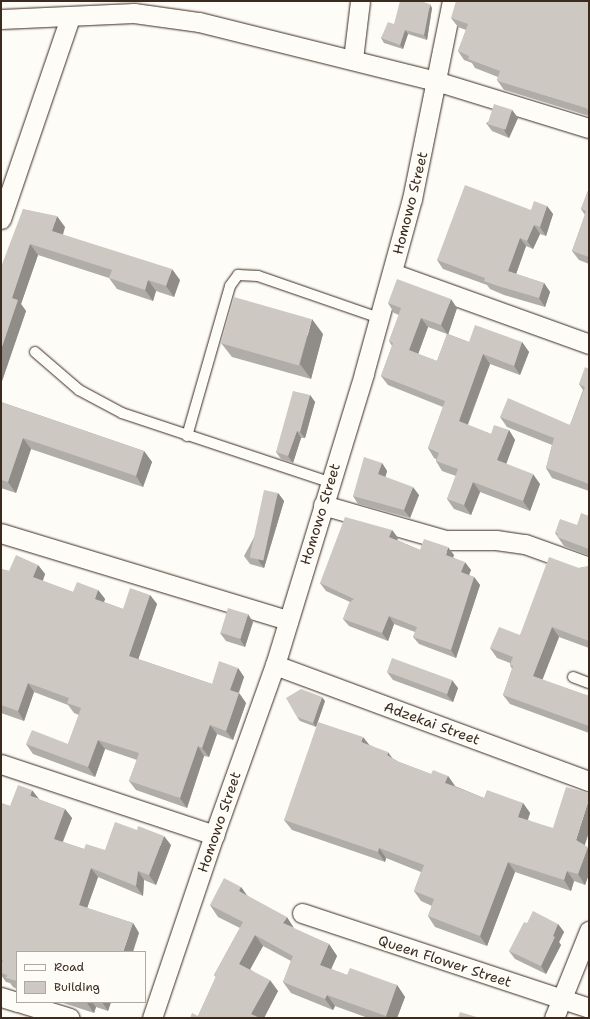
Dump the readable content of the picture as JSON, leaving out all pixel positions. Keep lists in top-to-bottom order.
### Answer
{
  "streets": {
    "street": ["Homowo Street", "Adzekai Street", "Queen Flower Street"]
  },
  "crossings": [
    ["Homowo Street", "Adzekai Street"]
  ],
  "legend": ["Road", "Building"]
}
